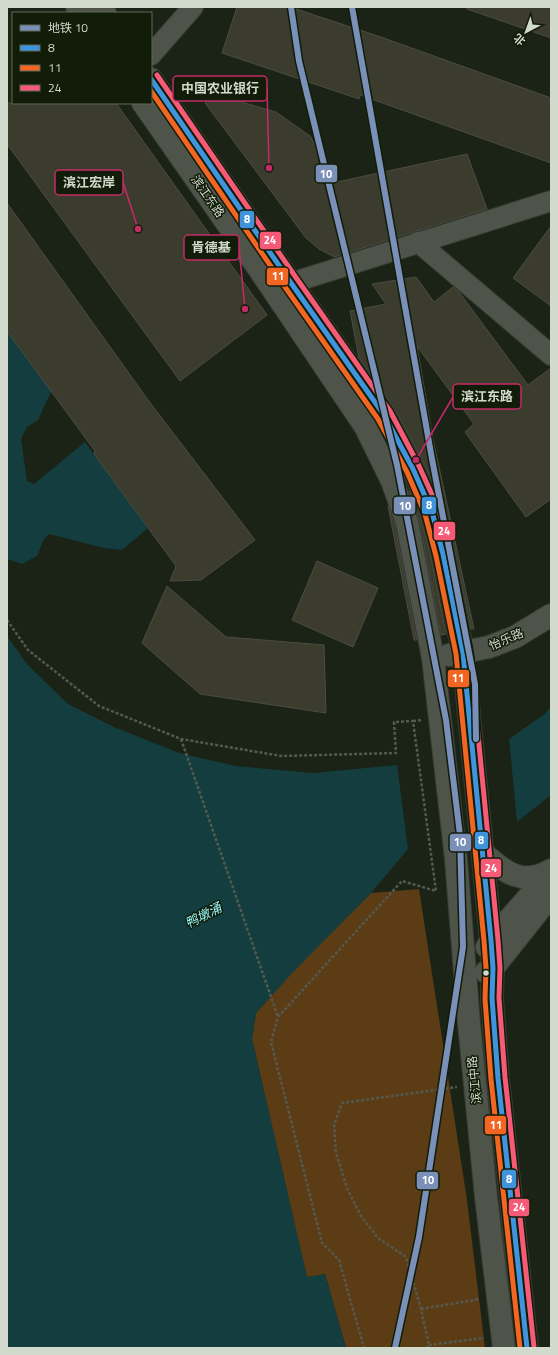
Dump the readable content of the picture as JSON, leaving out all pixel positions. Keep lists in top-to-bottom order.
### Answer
{
  "streets": {
    "main road": ["滨江东路", "怡乐路", "滨江中路"]
  },
  "crossings": [
    ["滨江东路", "怡乐路"],
    ["滨江东路", "滨江中路"]
  ],
  "water": ["鸭墩涌"],
  "places": [
    "中国农业银行",
    "滨江宏岸",
    "肯德基",
    "滨江东路"
  ],
  "lines": [
    "metro line 10",
    "transit line 24",
    "transit line 8",
    "transit line 11"
  ],
  "legend": [
    "地铁 10",
    "8",
    "11",
    "24"
  ],
  "north": "bottom left"
}
